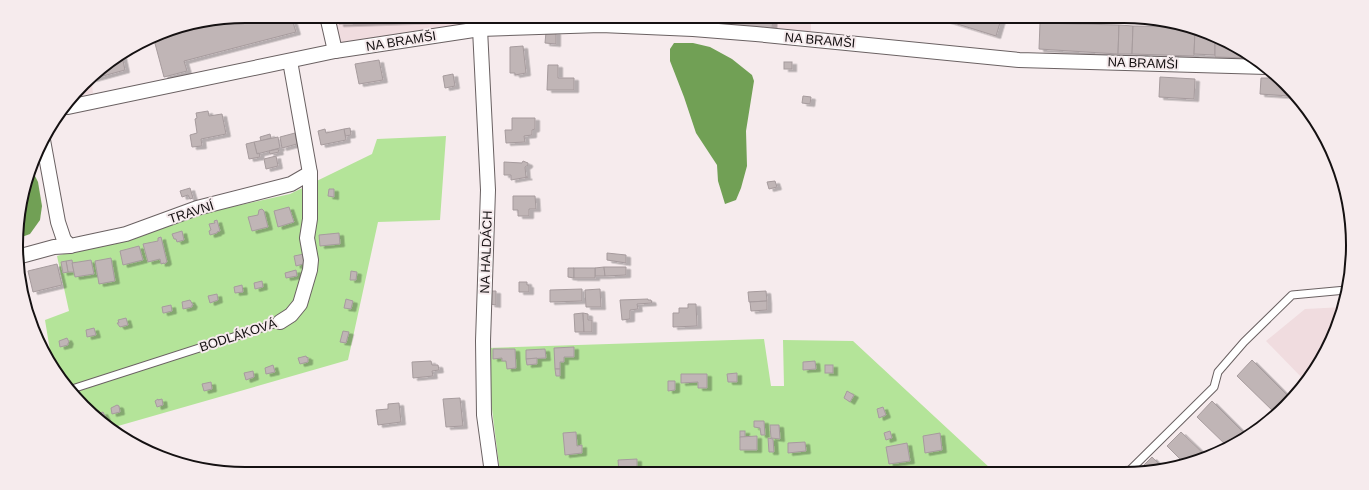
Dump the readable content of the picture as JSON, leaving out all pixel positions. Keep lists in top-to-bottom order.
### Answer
{
  "streets": {
    "street": [
      "NA BRAMŠI",
      "TRAVNÍ",
      "NA HALDÁCH",
      "BODLÁKOVÁ"
    ]
  },
  "crossings": [
    ["NA BRAMŠI", "NA HALDÁCH"],
    ["NA BRAMŠI", "BODLÁKOVÁ"],
    ["TRAVNÍ", "BODLÁKOVÁ"]
  ]
}
